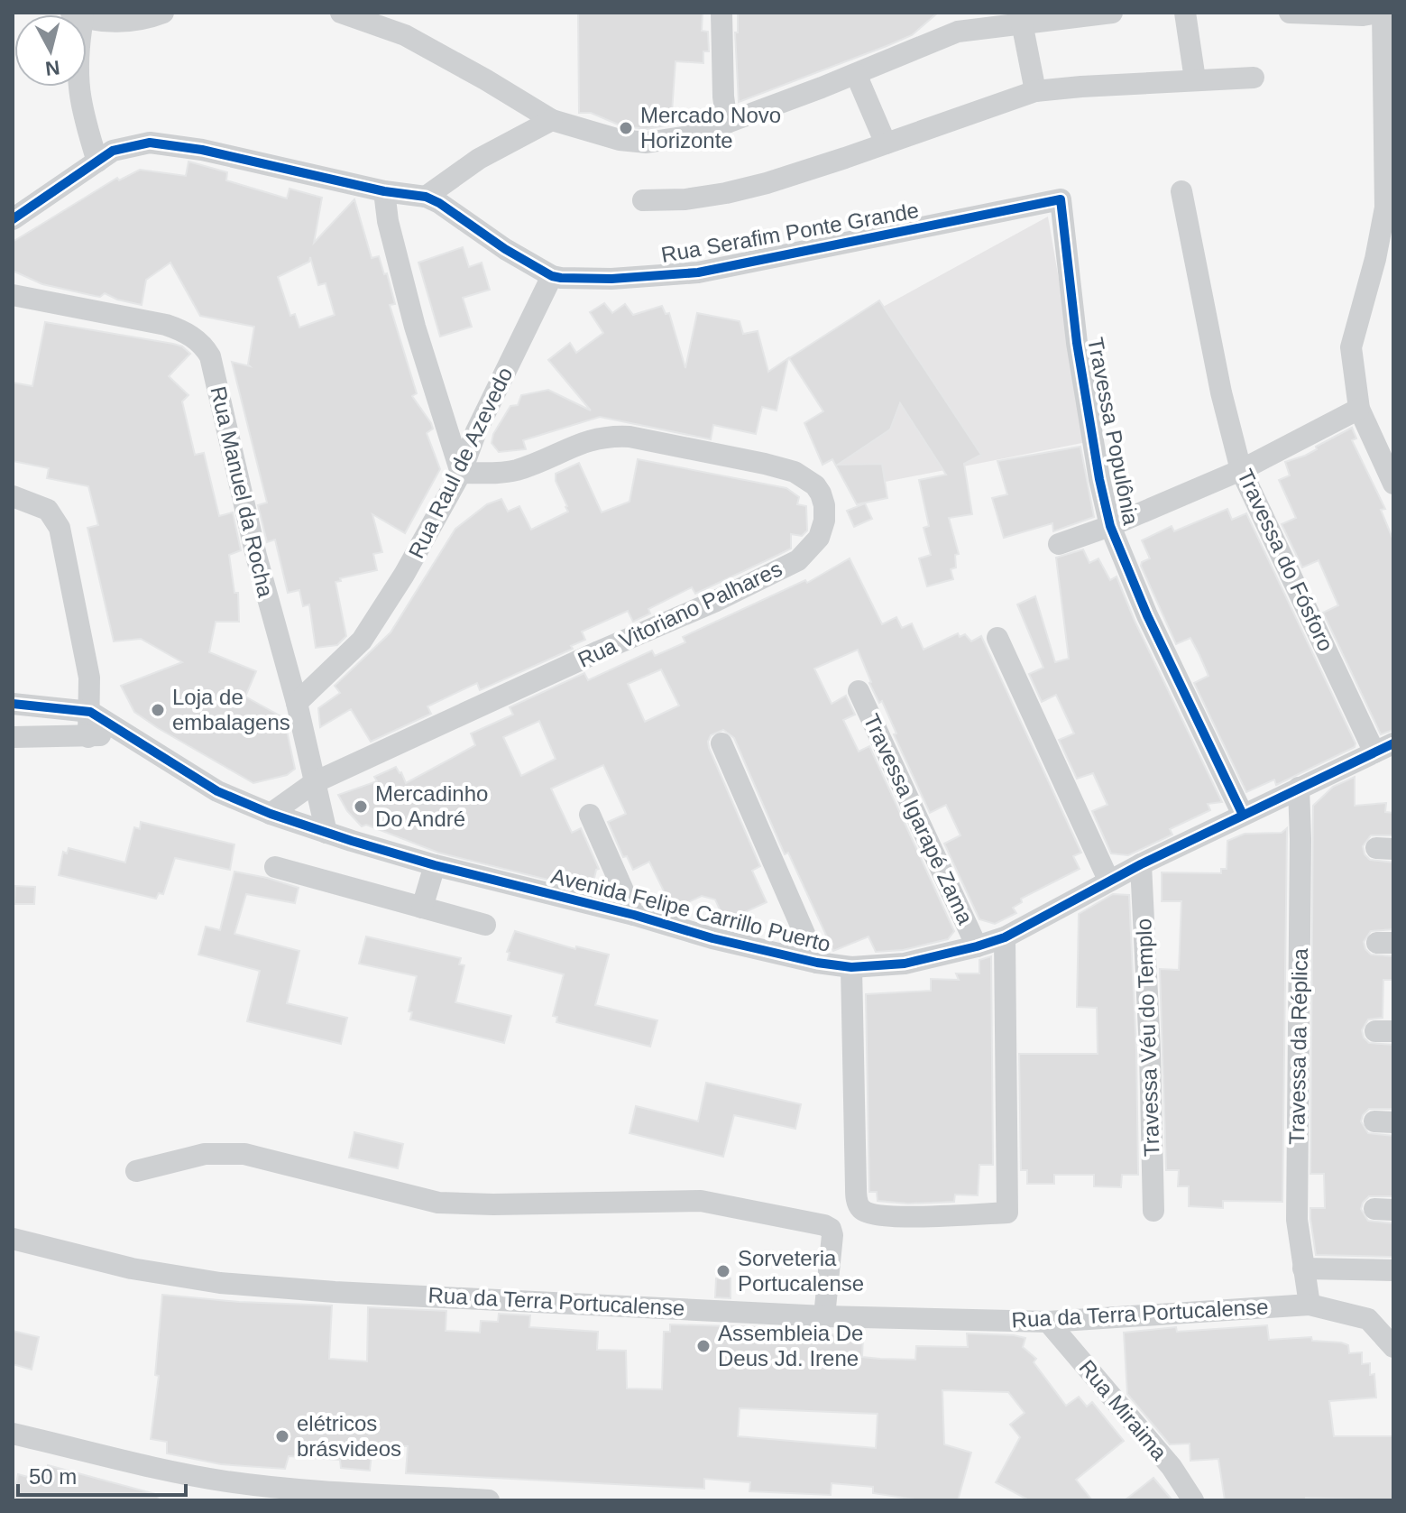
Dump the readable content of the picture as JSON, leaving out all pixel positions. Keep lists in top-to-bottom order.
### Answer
{
  "streets": {
    "street": [
      "Rua Serafim Ponte Grande",
      "Travessa Populônia",
      "Rua Raul de Azevedo",
      "Rua Manuel da Rocha",
      "Travessa do Fósforo",
      "Rua Vitoriano Palhares",
      "Travessa Igarapé Zama",
      "Avenida Felipe Carrillo Puerto",
      "Travessa Véu do Templo",
      "Travessa da Réplica",
      "Rua da Terra Portucalense",
      "Rua Miraima"
    ]
  },
  "crossings": [
    ["Rua Serafim Ponte Grande", "Travessa Populônia"],
    ["Rua Serafim Ponte Grande", "Rua Raul de Azevedo"],
    ["Travessa Populônia", "Avenida Felipe Carrillo Puerto"],
    ["Rua Raul de Azevedo", "Rua Manuel da Rocha"],
    ["Rua Raul de Azevedo", "Rua Vitoriano Palhares"],
    ["Rua Manuel da Rocha", "Rua Vitoriano Palhares"],
    ["Rua Manuel da Rocha", "Avenida Felipe Carrillo Puerto"],
    ["Travessa do Fósforo", "Avenida Felipe Carrillo Puerto"],
    ["Rua Vitoriano Palhares", "Avenida Felipe Carrillo Puerto"],
    ["Travessa Igarapé Zama", "Avenida Felipe Carrillo Puerto"],
    ["Avenida Felipe Carrillo Puerto", "Travessa Véu do Templo"],
    ["Avenida Felipe Carrillo Puerto", "Travessa da Réplica"],
    ["Travessa da Réplica", "Rua da Terra Portucalense"],
    ["Rua da Terra Portucalense", "Rua Miraima"]
  ],
  "places": [
    "Mercado Novo Horizonte",
    "Loja de embalagens",
    "Mercadinho Do André",
    "Sorveteria Portucalense",
    "Assembleia De Deus Jd. Irene",
    "elétricos brásvideos"
  ],
  "scale_bar": "50 m",
  "north": "bottom"
}
